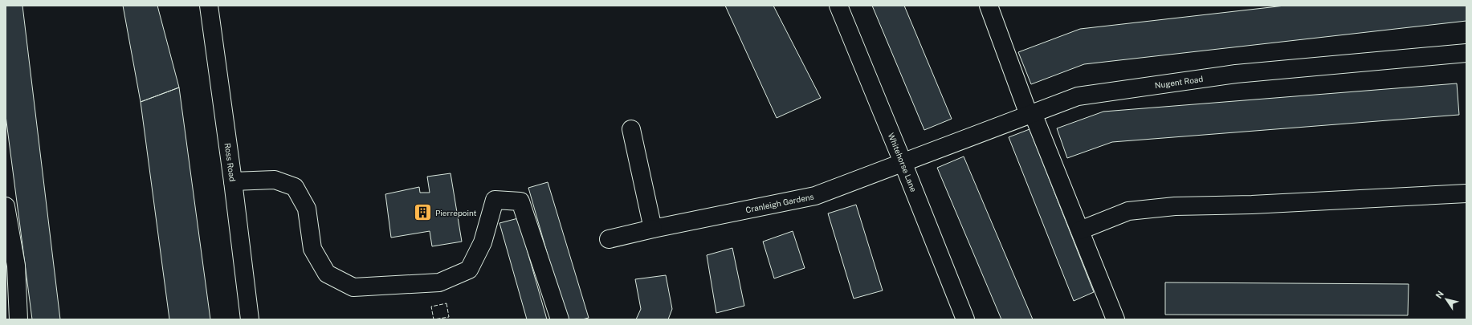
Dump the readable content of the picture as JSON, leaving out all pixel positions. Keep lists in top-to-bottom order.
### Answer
{
  "streets": {
    "street": [
      "Nugent Road",
      "Ross Road",
      "Whitehorse Lane",
      "Cranleigh Gardens"
    ]
  },
  "crossings": [
    ["Nugent Road", "Whitehorse Lane"],
    ["Nugent Road", "Cranleigh Gardens"],
    ["Whitehorse Lane", "Cranleigh Gardens"]
  ],
  "places": {
    "building": ["Pierrepoint"]
  },
  "north": "top left"
}
